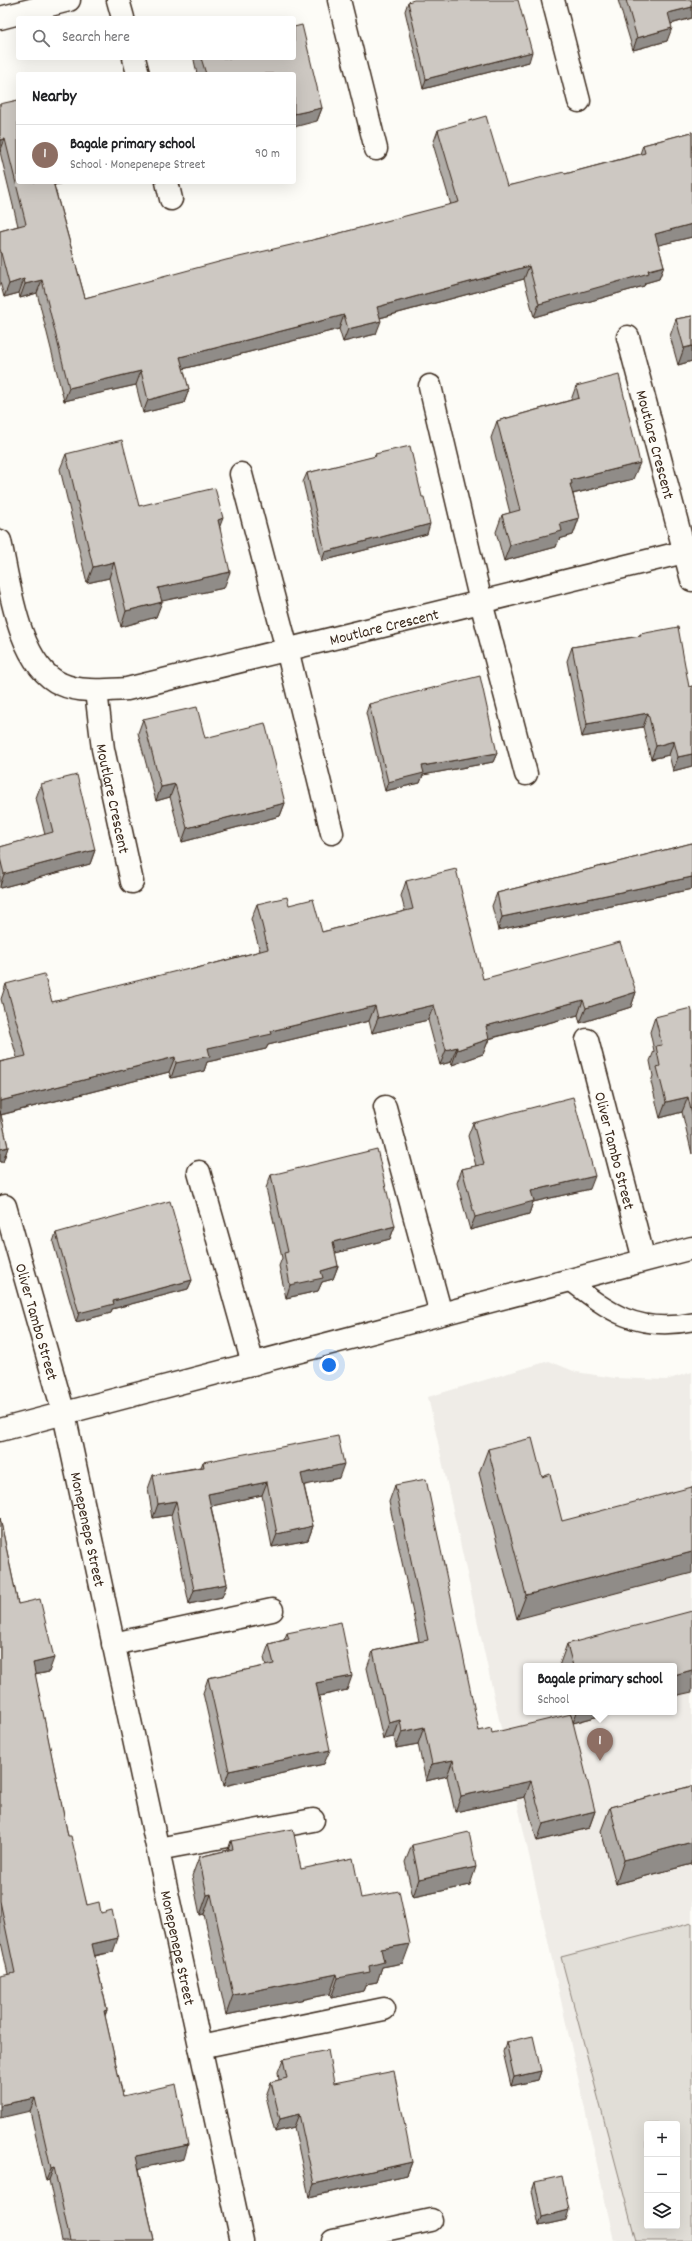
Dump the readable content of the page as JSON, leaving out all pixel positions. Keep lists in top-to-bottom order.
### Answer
{
  "streets": {
    "street": ["Moutlare Crescent", "Oliver Tambo Street", "Monepenepe Street"]
  },
  "crossings": [
    ["Oliver Tambo Street", "Monepenepe Street"]
  ],
  "page": {
    "search": "Search here",
    "heading": "Nearby",
    "list": [
      {
        "mark": "1",
        "name": "Bagale primary school",
        "note": "School · Monepenepe Street",
        "value": "90 m"
      }
    ],
    "popup": ["Bagale primary school", "School"],
    "pins": "1",
    "map_buttons": ["+", "−"]
  }
}
